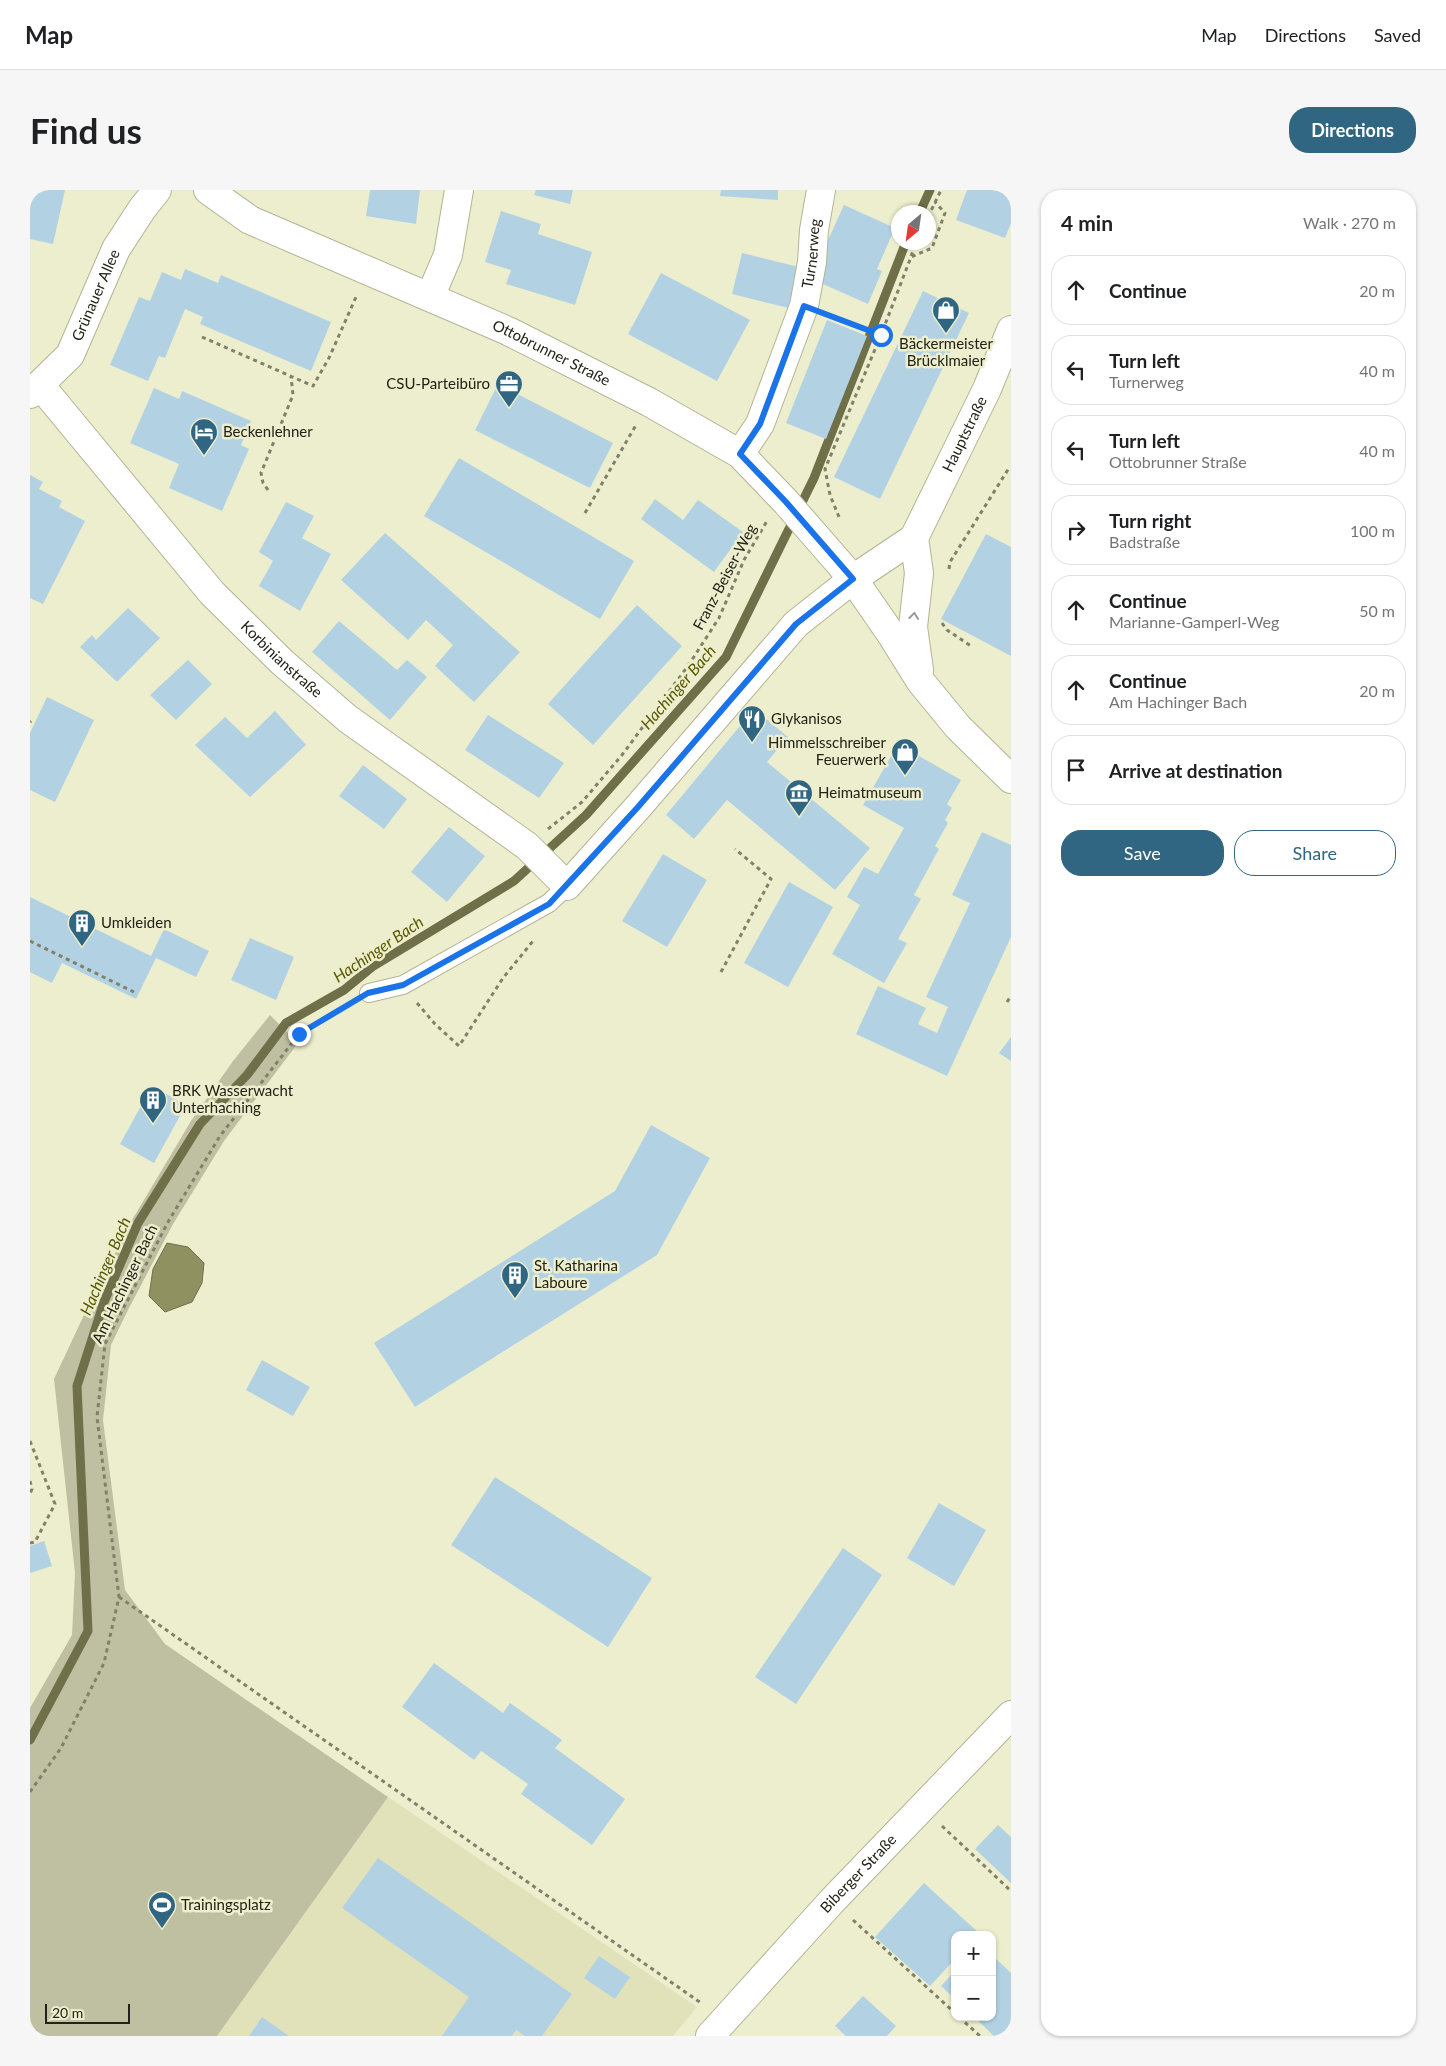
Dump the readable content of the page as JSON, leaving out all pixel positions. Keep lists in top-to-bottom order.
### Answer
{
  "streets": {
    "main road": [
      "Turnerweg",
      "Grünauer Allee",
      "Ottobrunner Straße",
      "Hauptstraße",
      "Korbinianstraße",
      "Biberger Straße"
    ],
    "path": ["Franz-Beiser-Weg", "Am Hachinger Bach"]
  },
  "crossings": [
    ["Turnerweg", "Ottobrunner Straße"],
    ["Grünauer Allee", "Korbinianstraße"],
    ["Ottobrunner Straße", "Franz-Beiser-Weg"],
    ["Franz-Beiser-Weg", "Korbinianstraße"]
  ],
  "water": ["Hachinger Bach"],
  "places": {
    "shop": ["Bäckermeister Brücklmaier", "Himmelsschreiber Feuerwerk"],
    "office": ["CSU-Parteibüro"],
    "hotel": ["Beckenlehner"],
    "restaurant": ["Glykanisos"],
    "museum": ["Heimatmuseum"],
    "building": ["Umkleiden", "BRK Wasserwacht Unterhaching", "St. Katharina Laboure"],
    "sports": ["Trainingsplatz"]
  },
  "scale_bar": "20 m",
  "north": "bottom left",
  "page": {
    "header": "Map",
    "nav": ["Map", "Directions", "Saved"],
    "buttons": [
      "Directions",
      ["Save", "Share"]
    ],
    "title": "Find us",
    "heading": ["4 min", "Walk · 270 m"],
    "list": [
      ["Continue", "20 m"],
      ["Turn left", "Turnerweg", "40 m"],
      ["Turn left", "Ottobrunner Straße", "40 m"],
      ["Turn right", "Badstraße", "100 m"],
      ["Continue", "Marianne-Gamperl-Weg", "50 m"],
      ["Continue", "Am Hachinger Bach", "20 m"],
      "Arrive at destination"
    ],
    "map_buttons": ["+", "−"],
    "scale": "20 m"
  }
}
